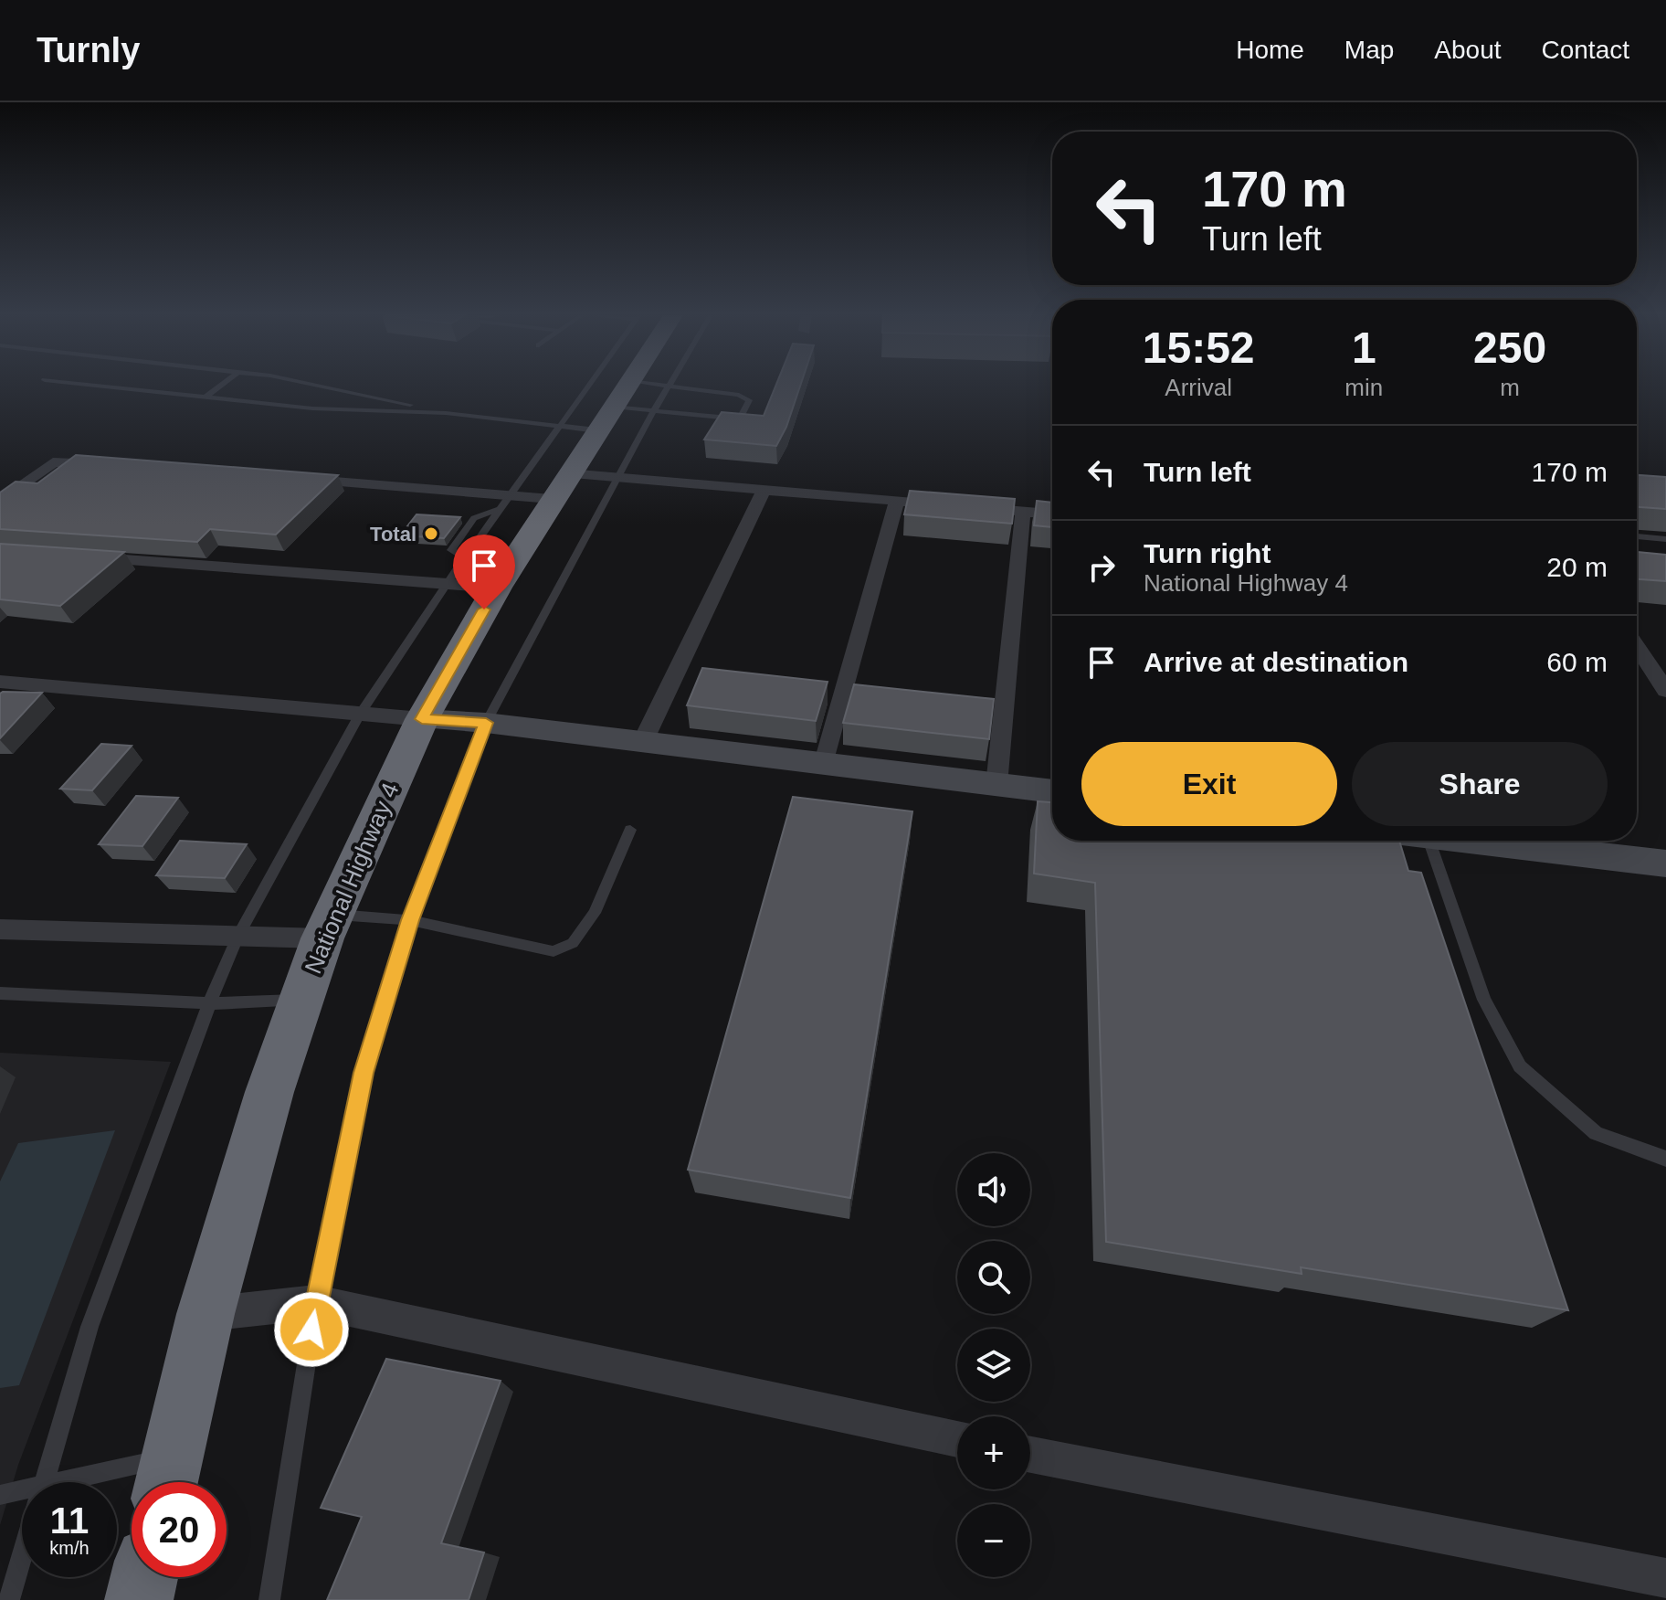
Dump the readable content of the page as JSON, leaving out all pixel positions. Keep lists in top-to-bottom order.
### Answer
{
  "streets": {
    "highway": ["National Highway 4"]
  },
  "places": ["Total"],
  "page": {
    "header": "Turnly",
    "nav": [
      "Home",
      "Map",
      "About",
      "Contact"
    ],
    "turn": ["170 m", "Turn left"],
    "eta": [
      "15:52",
      "Arrival",
      "1",
      "min",
      "250",
      "m"
    ],
    "list": [
      {
        "name": "Turn left",
        "value": "170 m"
      },
      {
        "name": "Turn right",
        "note": "National Highway 4",
        "value": "20 m"
      },
      {
        "name": "Arrive at destination",
        "value": "60 m"
      }
    ],
    "buttons": ["Exit", "Share"],
    "map_buttons": ["+", "−"],
    "speed": "11 km/h",
    "limit": "20"
  }
}
